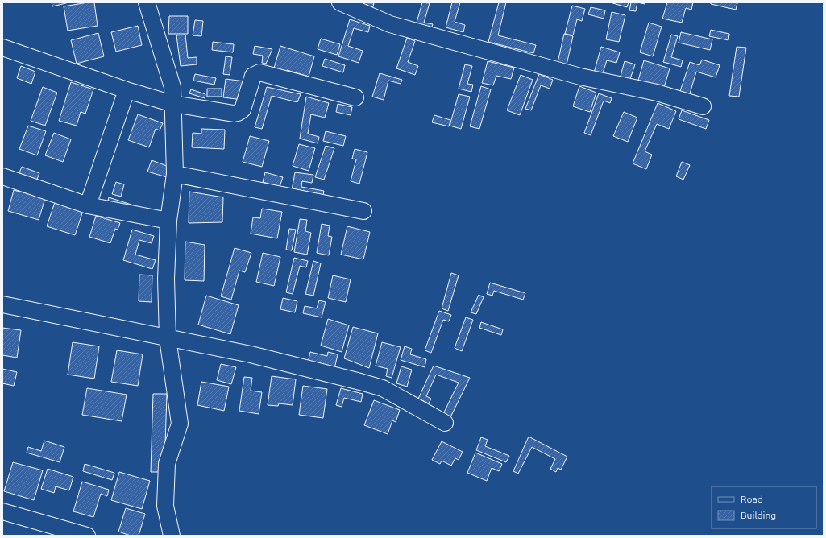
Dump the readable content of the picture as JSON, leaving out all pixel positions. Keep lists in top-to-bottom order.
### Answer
{
  "legend": ["Road", "Building"]
}
